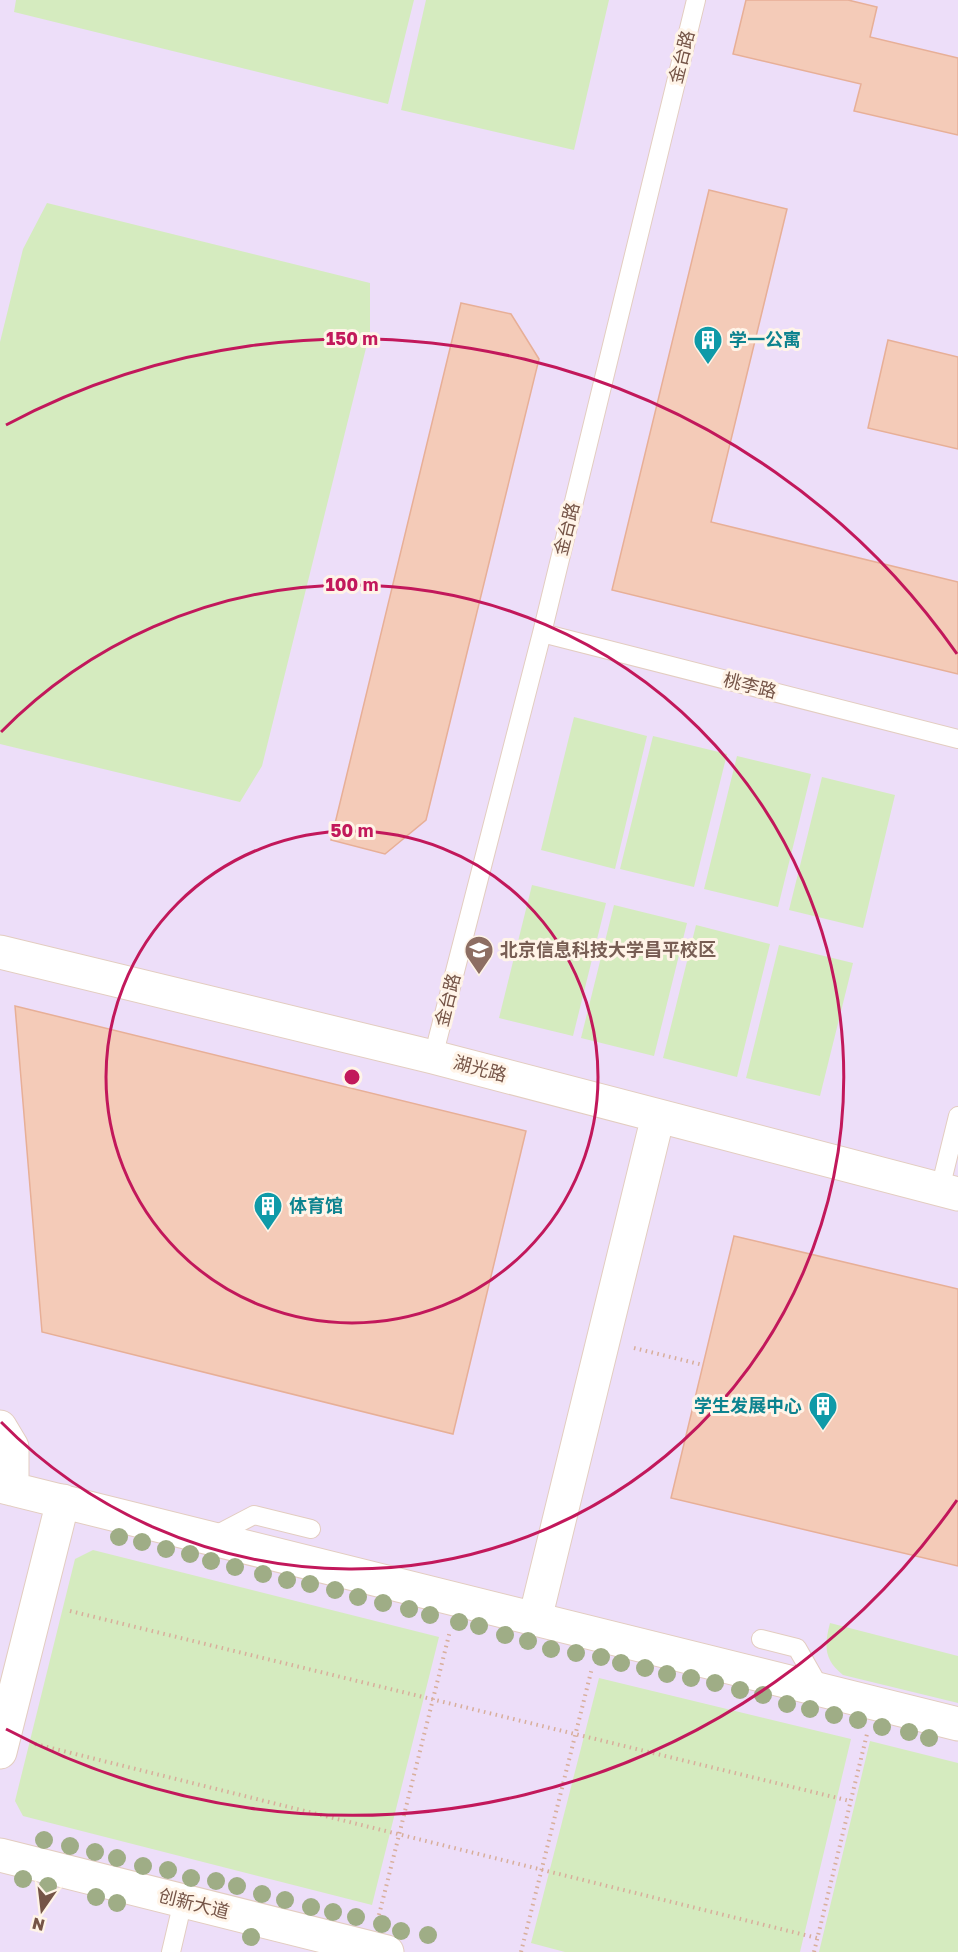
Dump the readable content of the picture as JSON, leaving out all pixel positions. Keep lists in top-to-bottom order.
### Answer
{
  "streets": {
    "street": ["湖光路", "创新大道"],
    "lane": ["金台路", "桃李路"]
  },
  "crossings": [
    ["金台路", "桃李路"],
    ["金台路", "湖光路"]
  ],
  "places": {
    "building": ["学一公寓", "体育馆", "学生发展中心"],
    "school or university": ["北京信息科技大学昌平校区"]
  },
  "north": "bottom",
  "rings": ["150 m", "100 m", "50 m"]
}
